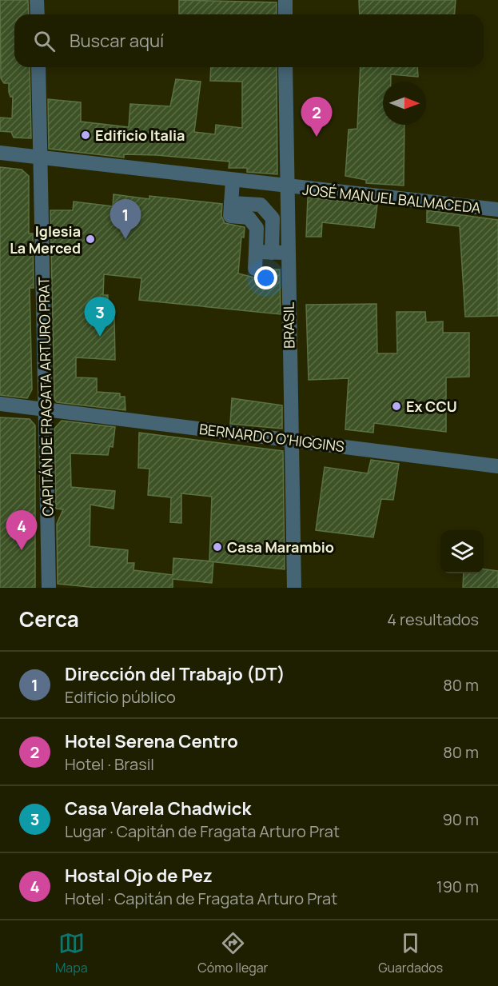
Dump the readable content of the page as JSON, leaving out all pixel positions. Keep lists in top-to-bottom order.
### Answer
{
  "streets": {
    "street": [
      "JOSÉ MANUEL BALMACEDA",
      "BRASIL",
      "CAPITÁN DE FRAGATA ARTURO PRAT",
      "BERNARDO O'HIGGINS"
    ]
  },
  "crossings": [
    ["JOSÉ MANUEL BALMACEDA", "BRASIL"],
    ["JOSÉ MANUEL BALMACEDA", "CAPITÁN DE FRAGATA ARTURO PRAT"],
    ["BRASIL", "BERNARDO O'HIGGINS"],
    ["CAPITÁN DE FRAGATA ARTURO PRAT", "BERNARDO O'HIGGINS"]
  ],
  "places": [
    "Edificio Italia",
    "Iglesia La Merced",
    "Ex CCU",
    "Casa Marambio"
  ],
  "north": "right",
  "page": {
    "search": "Buscar aquí",
    "pins": [
      "2",
      "1",
      "3",
      "4"
    ],
    "heading": ["Cerca", "4 resultados"],
    "list": [
      {
        "mark": "1",
        "name": "Dirección del Trabajo (DT)",
        "note": "Edificio público",
        "value": "80 m"
      },
      {
        "mark": "2",
        "name": "Hotel Serena Centro",
        "note": "Hotel · Brasil",
        "value": "80 m"
      },
      {
        "mark": "3",
        "name": "Casa Varela Chadwick",
        "note": "Lugar · Capitán de Fragata Arturo Prat",
        "value": "90 m"
      },
      {
        "mark": "4",
        "name": "Hostal Ojo de Pez",
        "note": "Hotel · Capitán de Fragata Arturo Prat",
        "value": "190 m"
      }
    ],
    "nav": ["Mapa", "Cómo llegar", "Guardados"]
  }
}
